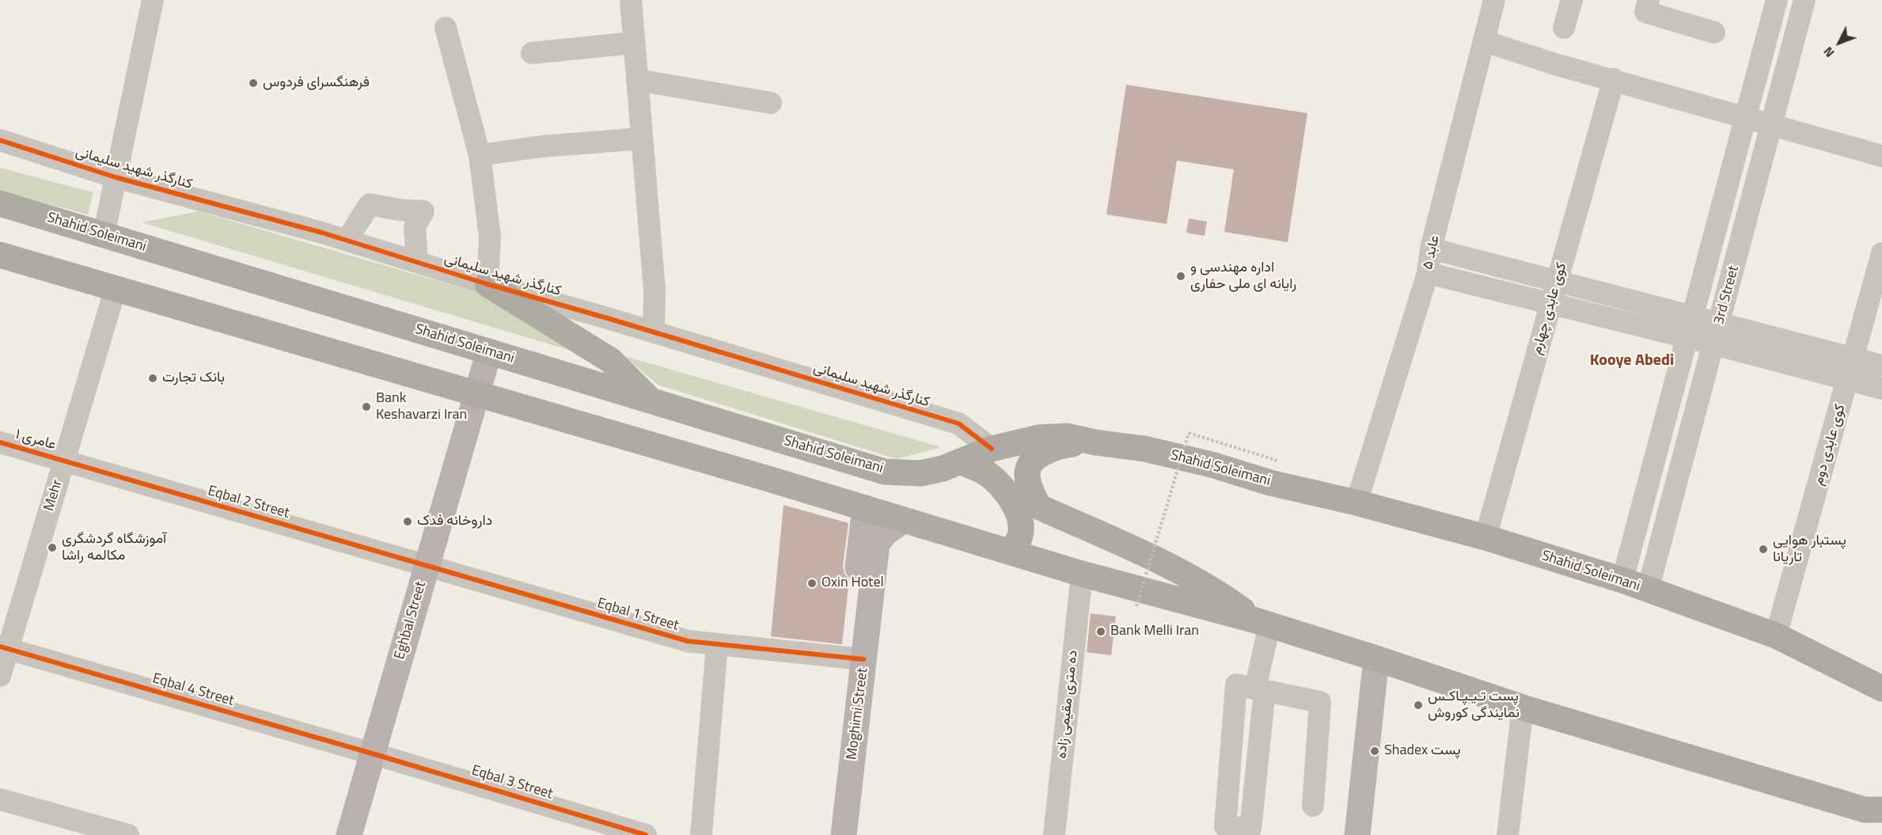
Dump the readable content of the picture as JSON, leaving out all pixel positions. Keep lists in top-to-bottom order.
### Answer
{
  "streets": {
    "highway": ["Shahid Soleimani"],
    "main road": ["Eghbal Street", "Moghimi Street"],
    "street": [
      "کنارگذر شهید سلیمانی",
      "عابد ۵",
      "3rd Street",
      "کوی عابدی چهارم",
      "عامری ۱",
      "کوی عابدی دوم",
      "Mehr",
      "Eqbal 2 Street",
      "Eqbal 1 Street",
      "Eqbal 4 Street",
      "ده متری مقیمی زاده",
      "Eqbal 3 Street"
    ]
  },
  "crossings": [
    ["کنارگذر شهید سلیمانی", "Shahid Soleimani"],
    ["Shahid Soleimani", "عابد ۵"],
    ["Shahid Soleimani", "3rd Street"],
    ["Shahid Soleimani", "کوی عابدی چهارم"],
    ["Shahid Soleimani", "کوی عابدی دوم"],
    ["Shahid Soleimani", "Eghbal Street"],
    ["عامری ۱", "Mehr"],
    ["عامری ۱", "Eqbal 2 Street"],
    ["Mehr", "Eqbal 2 Street"],
    ["Mehr", "Eqbal 4 Street"],
    ["Eqbal 2 Street", "Eqbal 1 Street"],
    ["Eqbal 2 Street", "Eghbal Street"],
    ["Eqbal 1 Street", "Eghbal Street"],
    ["Eqbal 1 Street", "Moghimi Street"],
    ["Eghbal Street", "Eqbal 4 Street"],
    ["Eghbal Street", "Eqbal 3 Street"],
    ["Eqbal 4 Street", "Eqbal 3 Street"]
  ],
  "districts": ["Kooye Abedi"],
  "places": [
    "فرهنگسرای فردوس",
    "اداره مهندسی و رایانه ای ملی حفاری",
    "بانک تجارت",
    "Bank Keshavarzi Iran",
    "داروخانه فدک",
    "آموزشگاه گردشگری مکالمه راشا",
    "پستبار هوایی تاریانا",
    "Oxin Hotel",
    "Bank Melli Iran",
    "پست تـیـپـاکـس نمایندگی کوروش",
    "Shadex پست"
  ],
  "north": "bottom left"
}
